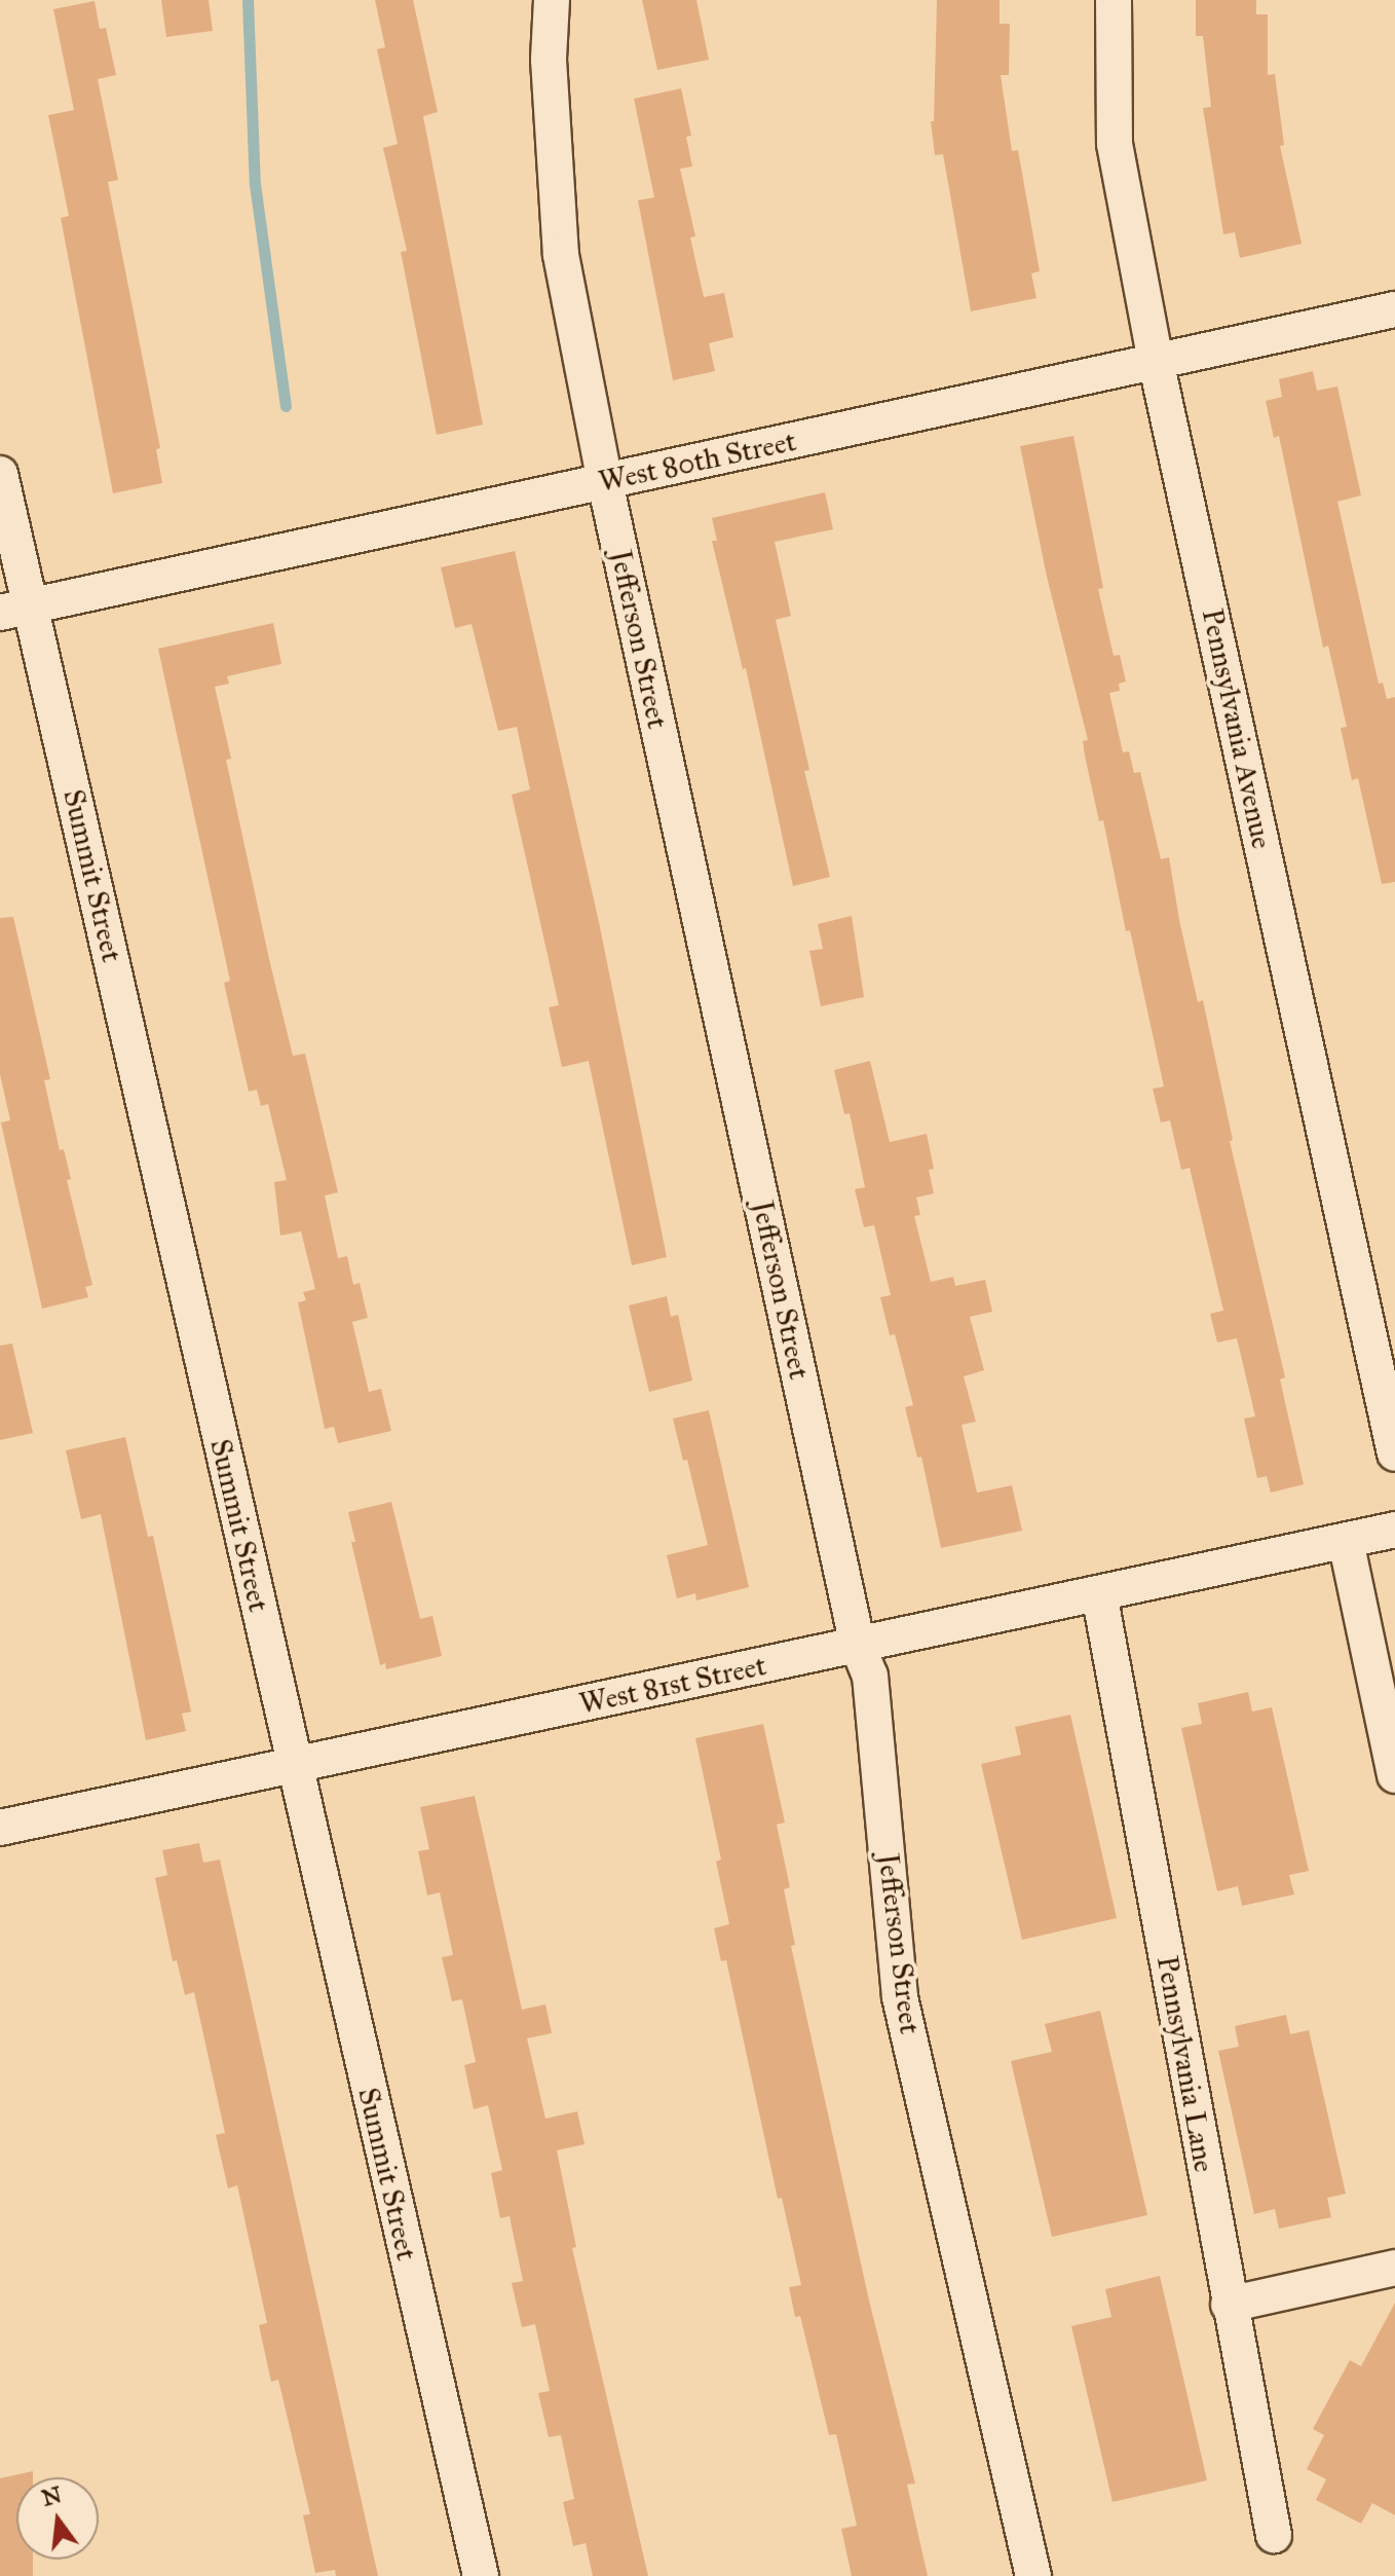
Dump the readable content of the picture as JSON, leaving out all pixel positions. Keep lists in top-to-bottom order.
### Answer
{
  "streets": {
    "street": [
      "West 80th Street",
      "Jefferson Street",
      "Pennsylvania Avenue",
      "Summit Street",
      "West 81st Street",
      "Pennsylvania Lane"
    ]
  },
  "crossings": [
    ["West 80th Street", "Jefferson Street"],
    ["West 80th Street", "Pennsylvania Avenue"],
    ["West 80th Street", "Summit Street"],
    ["Jefferson Street", "West 81st Street"],
    ["Summit Street", "West 81st Street"],
    ["West 81st Street", "Pennsylvania Lane"]
  ],
  "north": "top"
}
